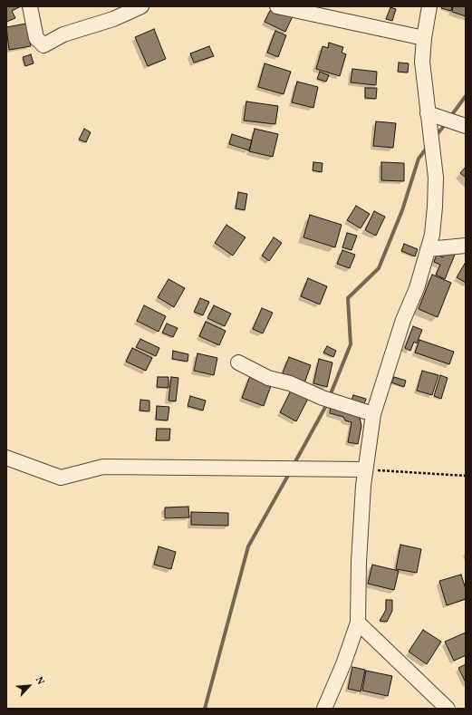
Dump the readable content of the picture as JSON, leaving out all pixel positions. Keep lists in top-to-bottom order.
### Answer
{
  "north": "top right"
}
